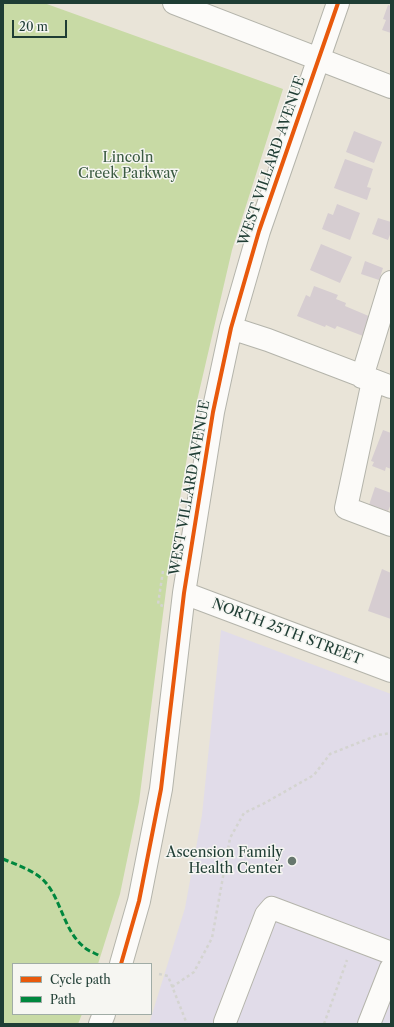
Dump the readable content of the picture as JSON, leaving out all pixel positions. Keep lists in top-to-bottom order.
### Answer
{
  "streets": {
    "street": ["WEST VILLARD AVENUE", "NORTH 25TH STREET"]
  },
  "crossings": [
    ["WEST VILLARD AVENUE", "NORTH 25TH STREET"]
  ],
  "parks": ["Lincoln Creek Parkway"],
  "places": ["Ascension Family Health Center"],
  "legend": ["Cycle path", "Path"],
  "scale_bar": "20 m"
}
